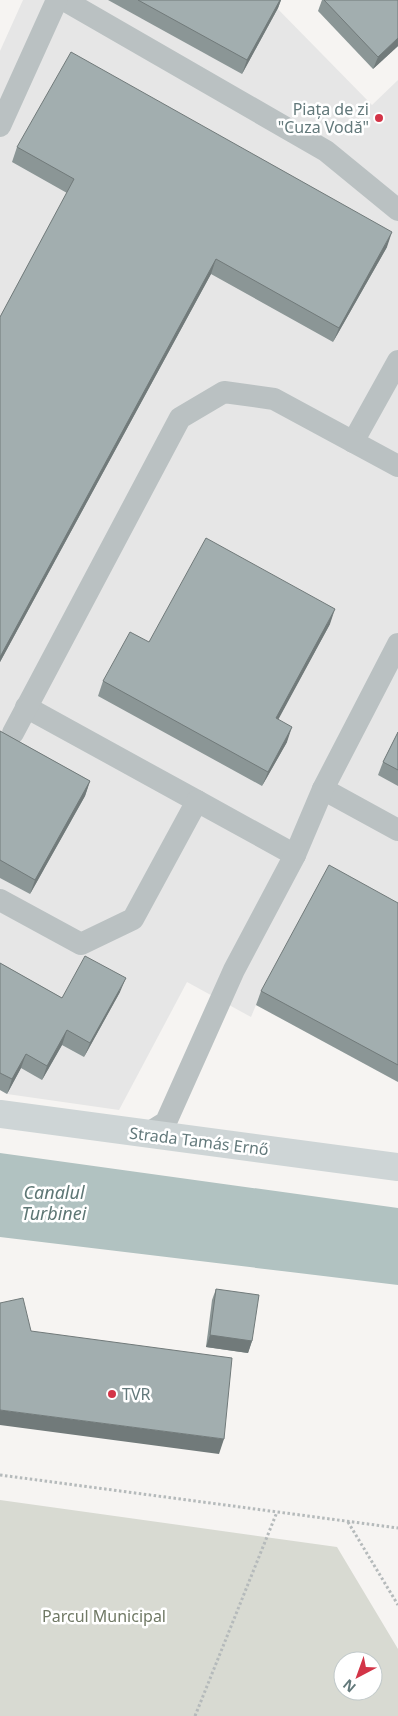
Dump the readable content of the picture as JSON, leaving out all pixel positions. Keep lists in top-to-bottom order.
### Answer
{
  "streets": {
    "main road": ["Strada Tamás Ernő"]
  },
  "water": ["Canalul Turbinei"],
  "parks": ["Parcul Municipal"],
  "places": ["Piața de zi \"Cuza Vodă\"", "TVR"],
  "north": "bottom left"
}
